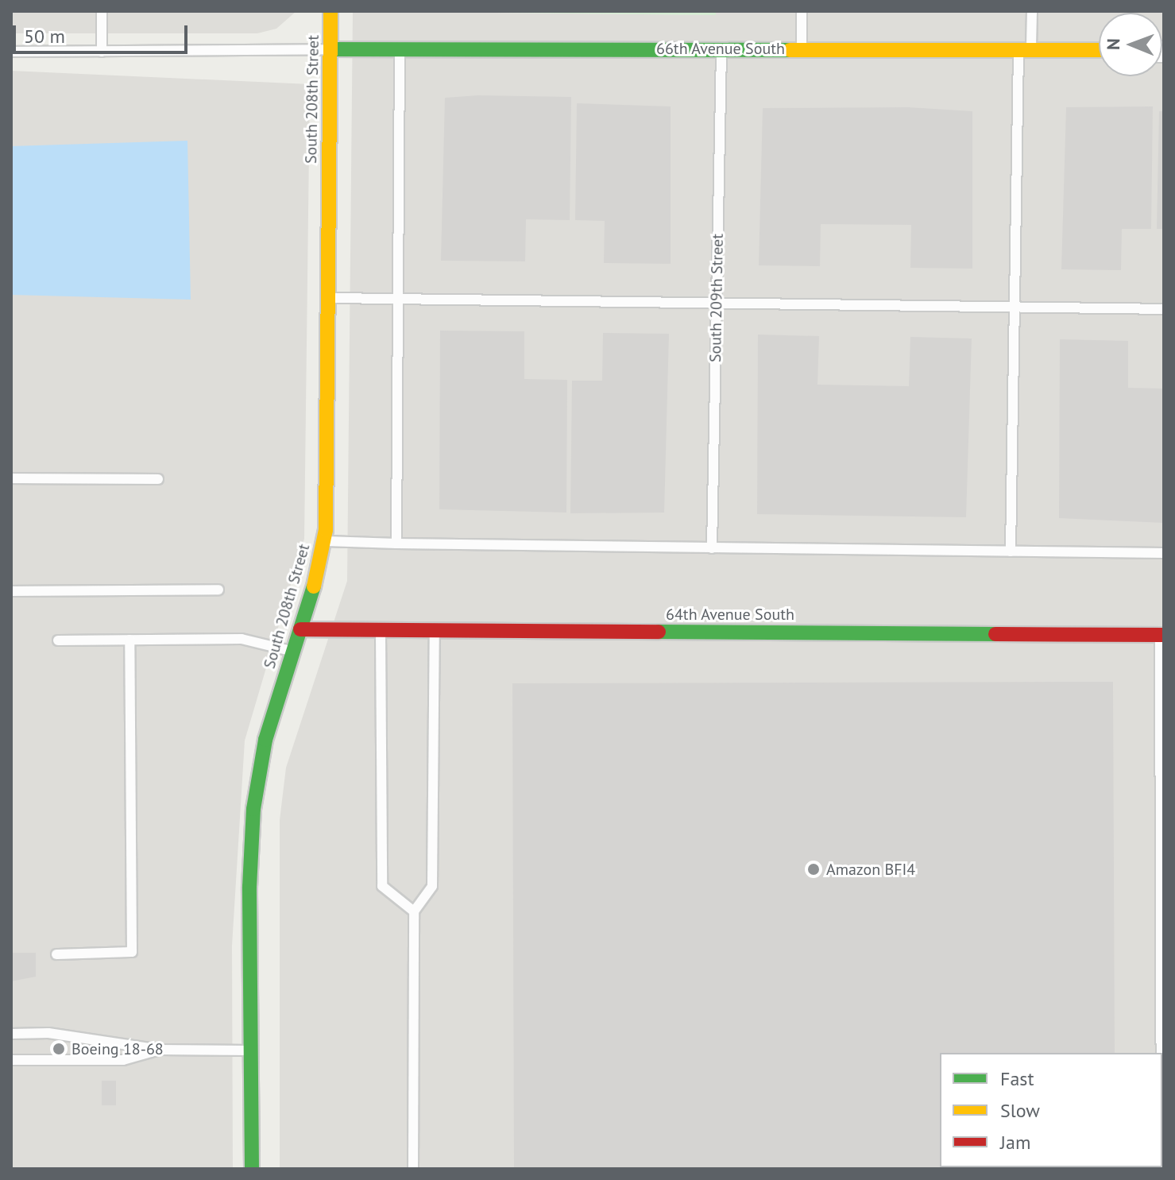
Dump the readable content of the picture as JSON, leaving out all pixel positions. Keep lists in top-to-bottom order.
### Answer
{
  "streets": {
    "street": ["66th Avenue South", "South 208th Street", "64th Avenue South"],
    "lane": ["South 209th Street"]
  },
  "crossings": [
    ["66th Avenue South", "South 208th Street"],
    ["66th Avenue South", "South 209th Street"],
    ["South 208th Street", "64th Avenue South"]
  ],
  "places": ["Amazon BFI4", "Boeing 18-68"],
  "legend": ["Fast", "Slow", "Jam"],
  "scale_bar": "50 m",
  "north": "left"
}
